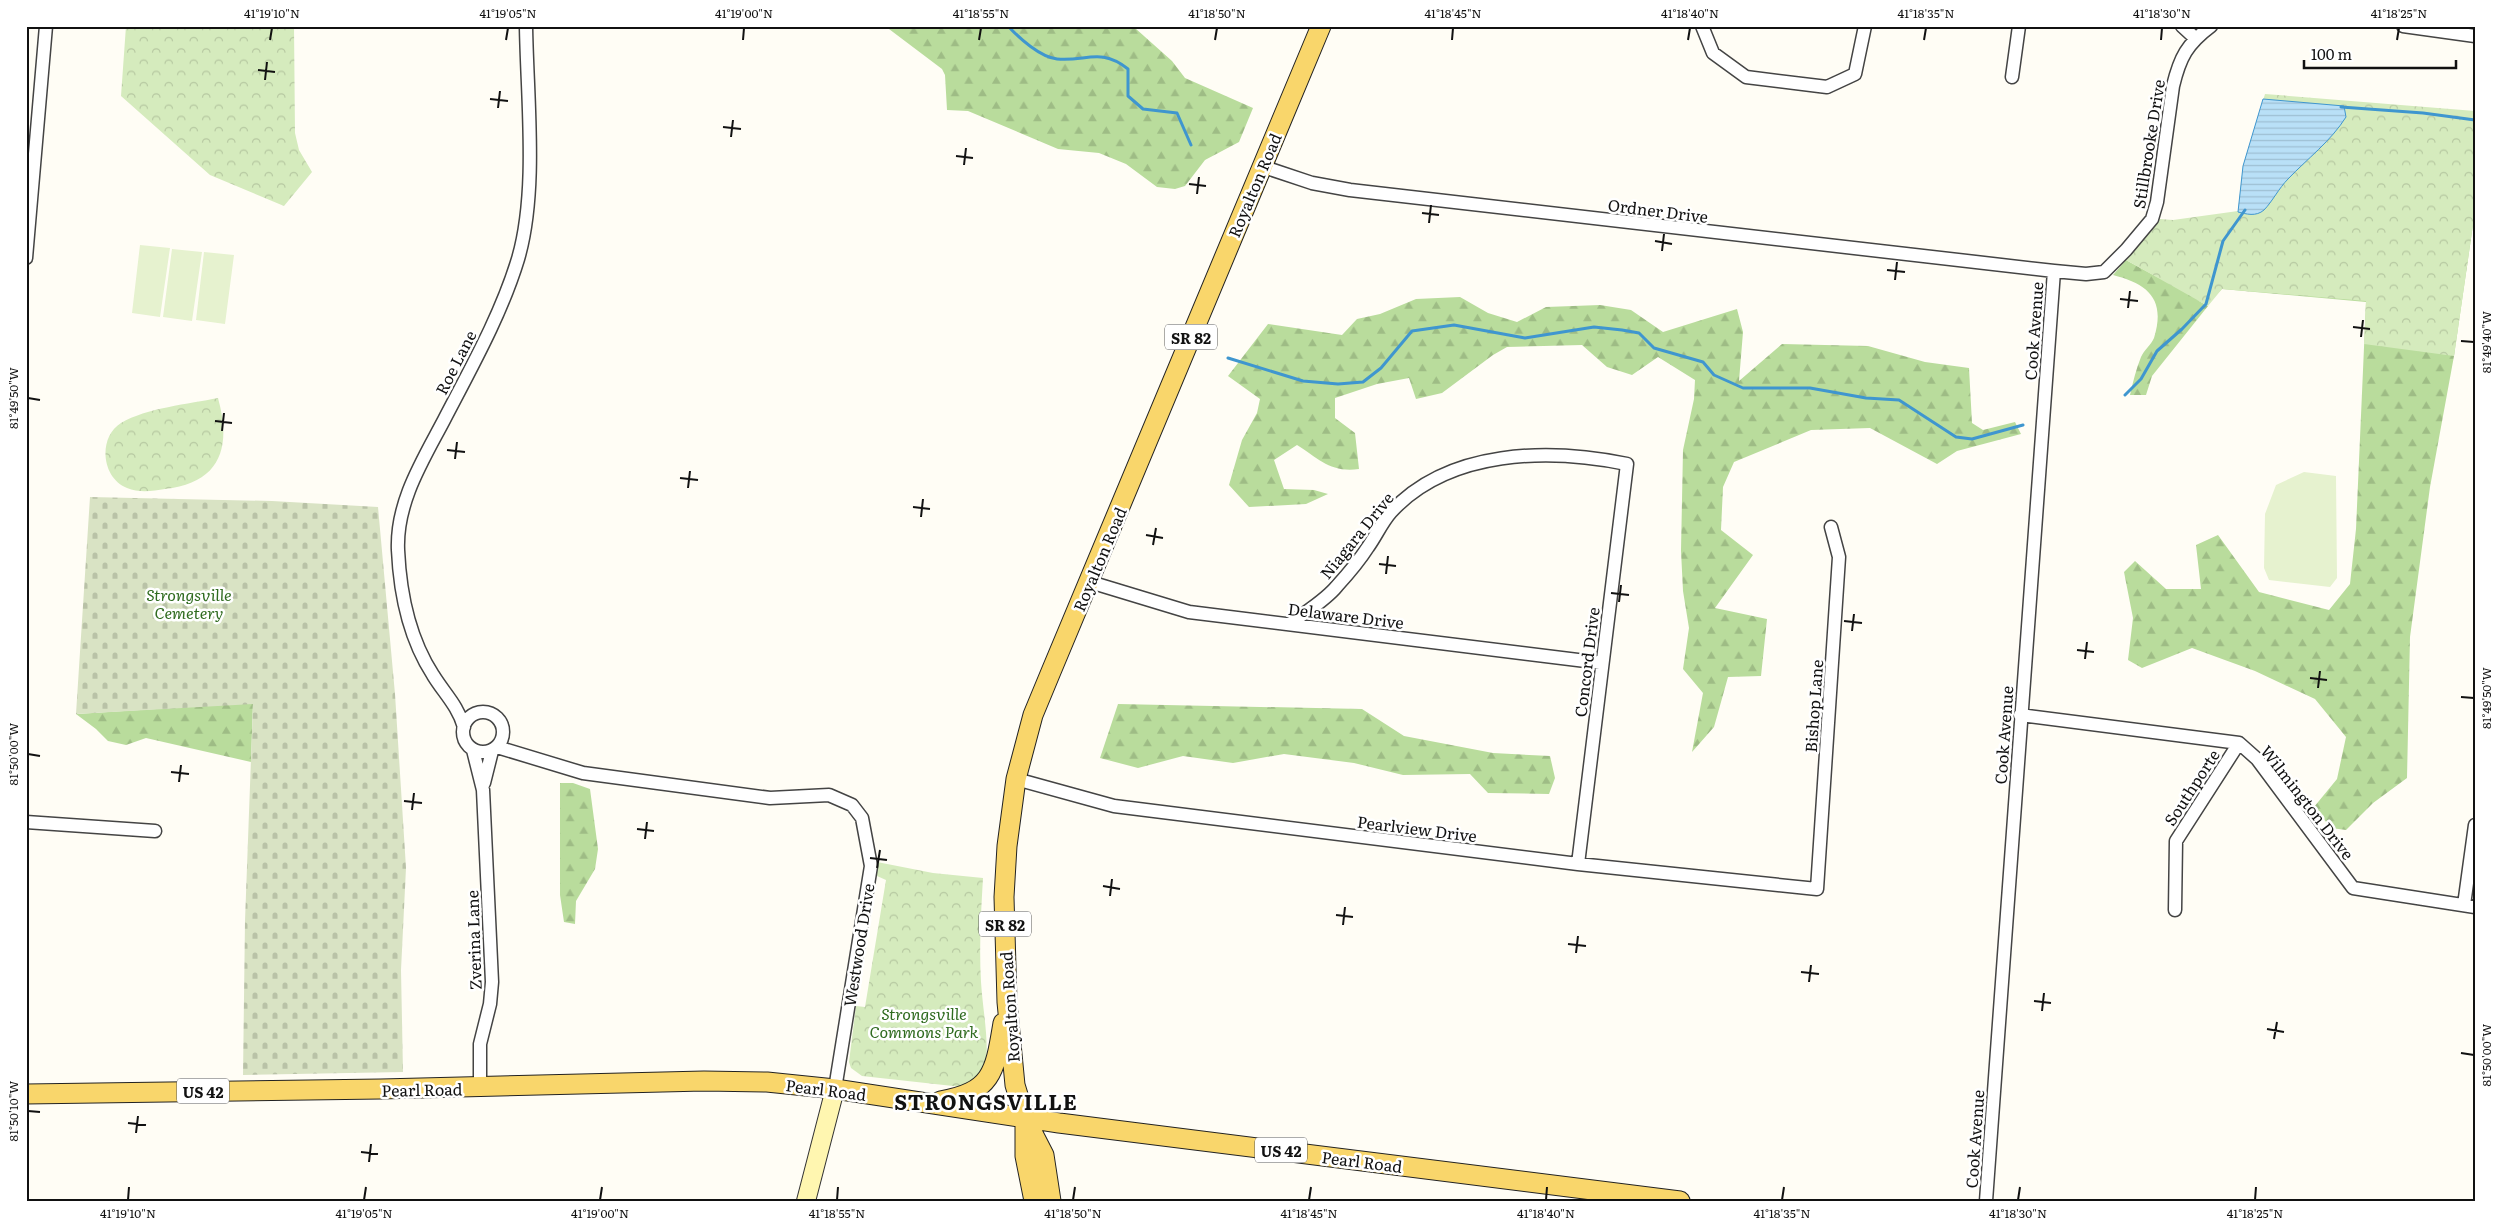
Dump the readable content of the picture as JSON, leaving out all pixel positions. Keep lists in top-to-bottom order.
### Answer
{
  "streets": {
    "main road": [
      "Royalton Road",
      "SR 82",
      "Pearl Road",
      "US 42"
    ],
    "street": [
      "Stillbrooke Drive",
      "Ordner Drive",
      "Cook Avenue",
      "Roe Lane",
      "Niagara Drive",
      "Delaware Drive",
      "Concord Drive",
      "Bishop Lane",
      "Southporte",
      "Wilmington Drive",
      "Pearlview Drive",
      "Zverina Lane",
      "Westwood Drive"
    ]
  },
  "crossings": [
    ["Stillbrooke Drive", "Ordner Drive"],
    ["Stillbrooke Drive", "Cook Avenue"],
    ["Royalton Road", "Ordner Drive"],
    ["Royalton Road", "Delaware Drive"],
    ["Royalton Road", "Pearlview Drive"],
    ["Royalton Road", "Pearl Road"],
    ["Ordner Drive", "Cook Avenue"],
    ["Cook Avenue", "Wilmington Drive"],
    ["Roe Lane", "Zverina Lane"],
    ["Roe Lane", "Westwood Drive"],
    ["Niagara Drive", "Delaware Drive"],
    ["Niagara Drive", "Concord Drive"],
    ["Delaware Drive", "Concord Drive"],
    ["Concord Drive", "Pearlview Drive"],
    ["Bishop Lane", "Pearlview Drive"],
    ["Southporte", "Wilmington Drive"],
    ["Zverina Lane", "Westwood Drive"],
    ["Zverina Lane", "Pearl Road"],
    ["Westwood Drive", "Pearl Road"]
  ],
  "districts": ["STRONGSVILLE"],
  "parks": ["Strongsville Cemetery", "Strongsville Commons Park"],
  "scale_bar": "100 m",
  "coordinates": [
    "41°19'10\"N",
    "41°19'05\"N",
    "41°19'00\"N",
    "41°18'55\"N",
    "41°18'50\"N",
    "41°18'45\"N",
    "41°18'40\"N",
    "41°18'35\"N",
    "41°18'30\"N",
    "41°18'25\"N",
    "81°49'40\"W",
    "81°49'50\"W",
    "81°50'00\"W",
    "81°50'10\"W"
  ]
}
